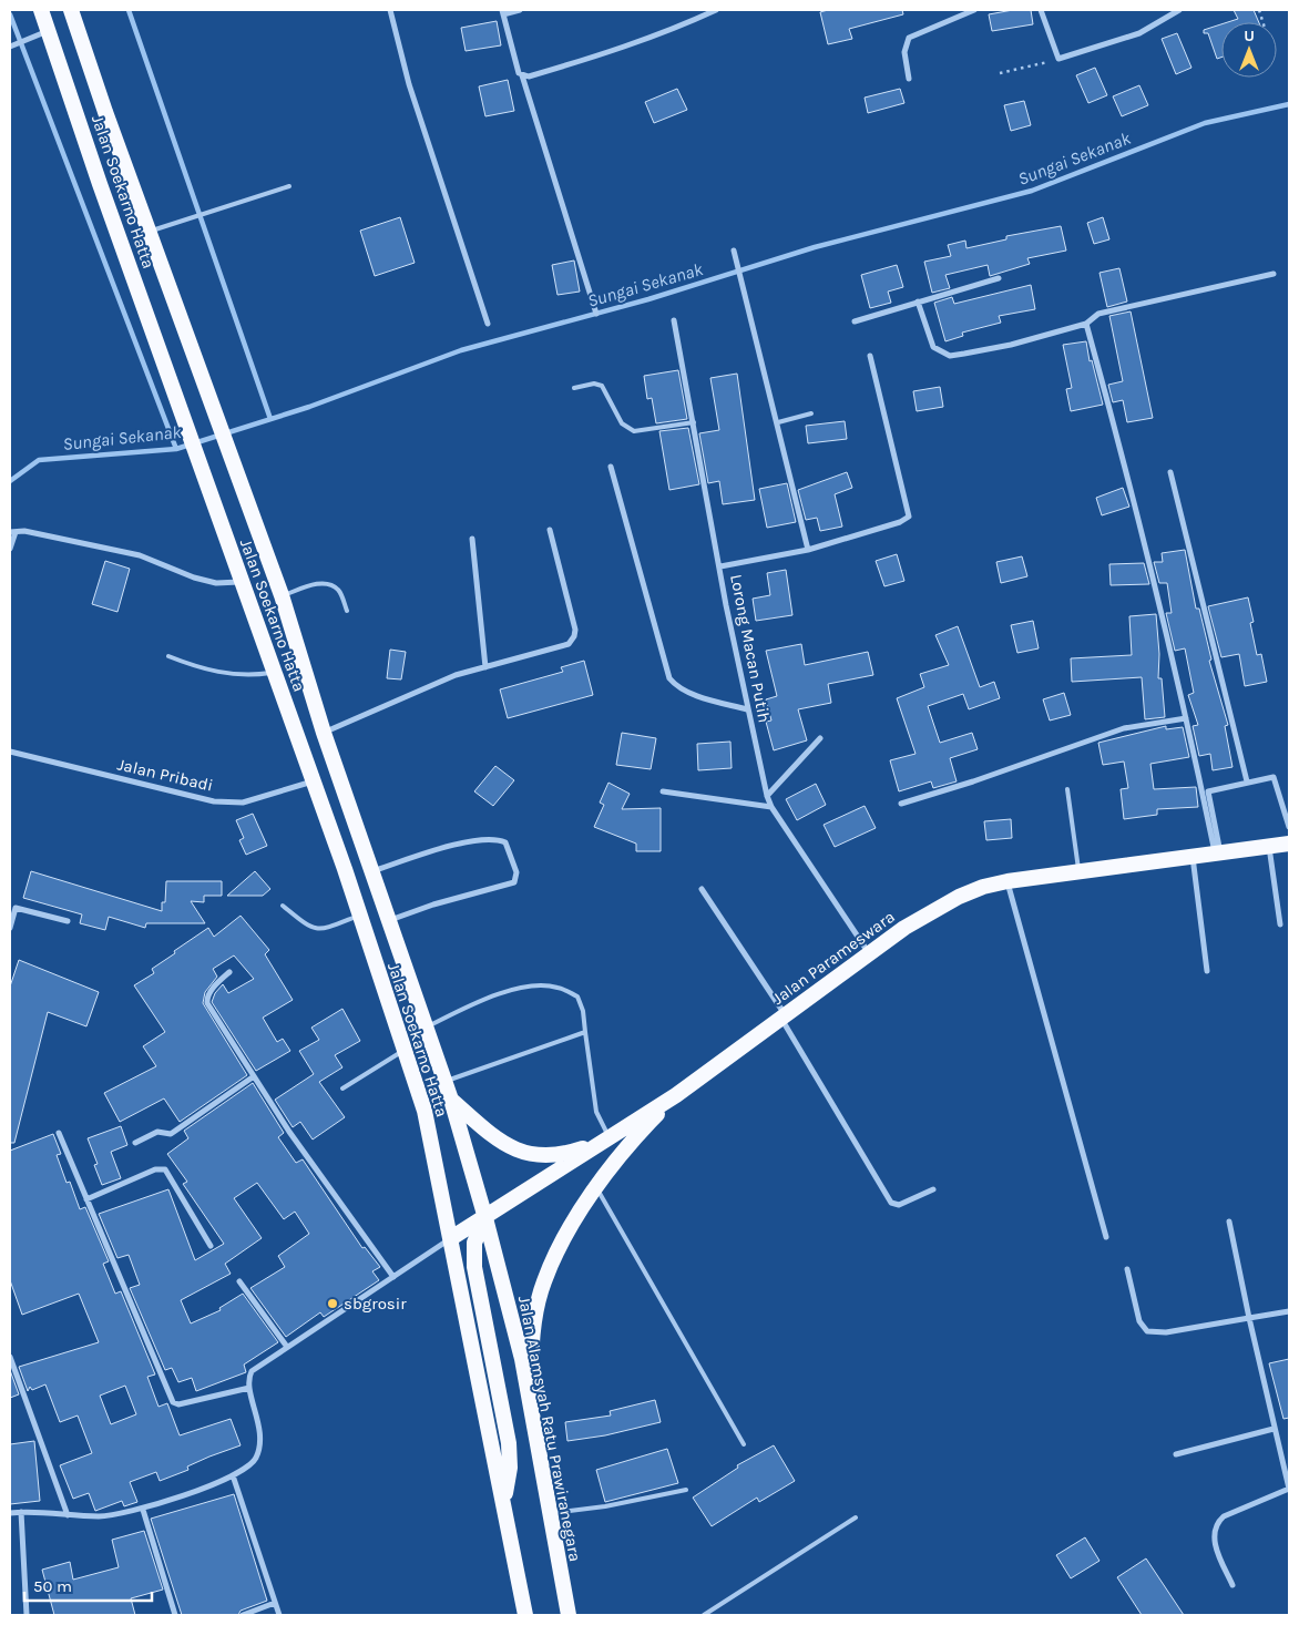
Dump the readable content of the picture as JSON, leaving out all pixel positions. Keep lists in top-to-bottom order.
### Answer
{
  "streets": {
    "highway": ["Jalan Soekarno Hatta", "Jalan Parameswara", "Jalan Alamsyah Ratu Prawiranegara"],
    "street": ["Lorong Macan Putih", "Jalan Pribadi"]
  },
  "crossings": [
    ["Jalan Soekarno Hatta", "Jalan Pribadi"],
    ["Jalan Soekarno Hatta", "Jalan Parameswara"],
    ["Jalan Soekarno Hatta", "Jalan Alamsyah Ratu Prawiranegara"],
    ["Lorong Macan Putih", "Jalan Parameswara"],
    ["Jalan Parameswara", "Jalan Alamsyah Ratu Prawiranegara"]
  ],
  "water": ["Sungai Sekanak"],
  "places": ["sbgrosir"],
  "scale_bar": "50 m",
  "north": "top"
}
